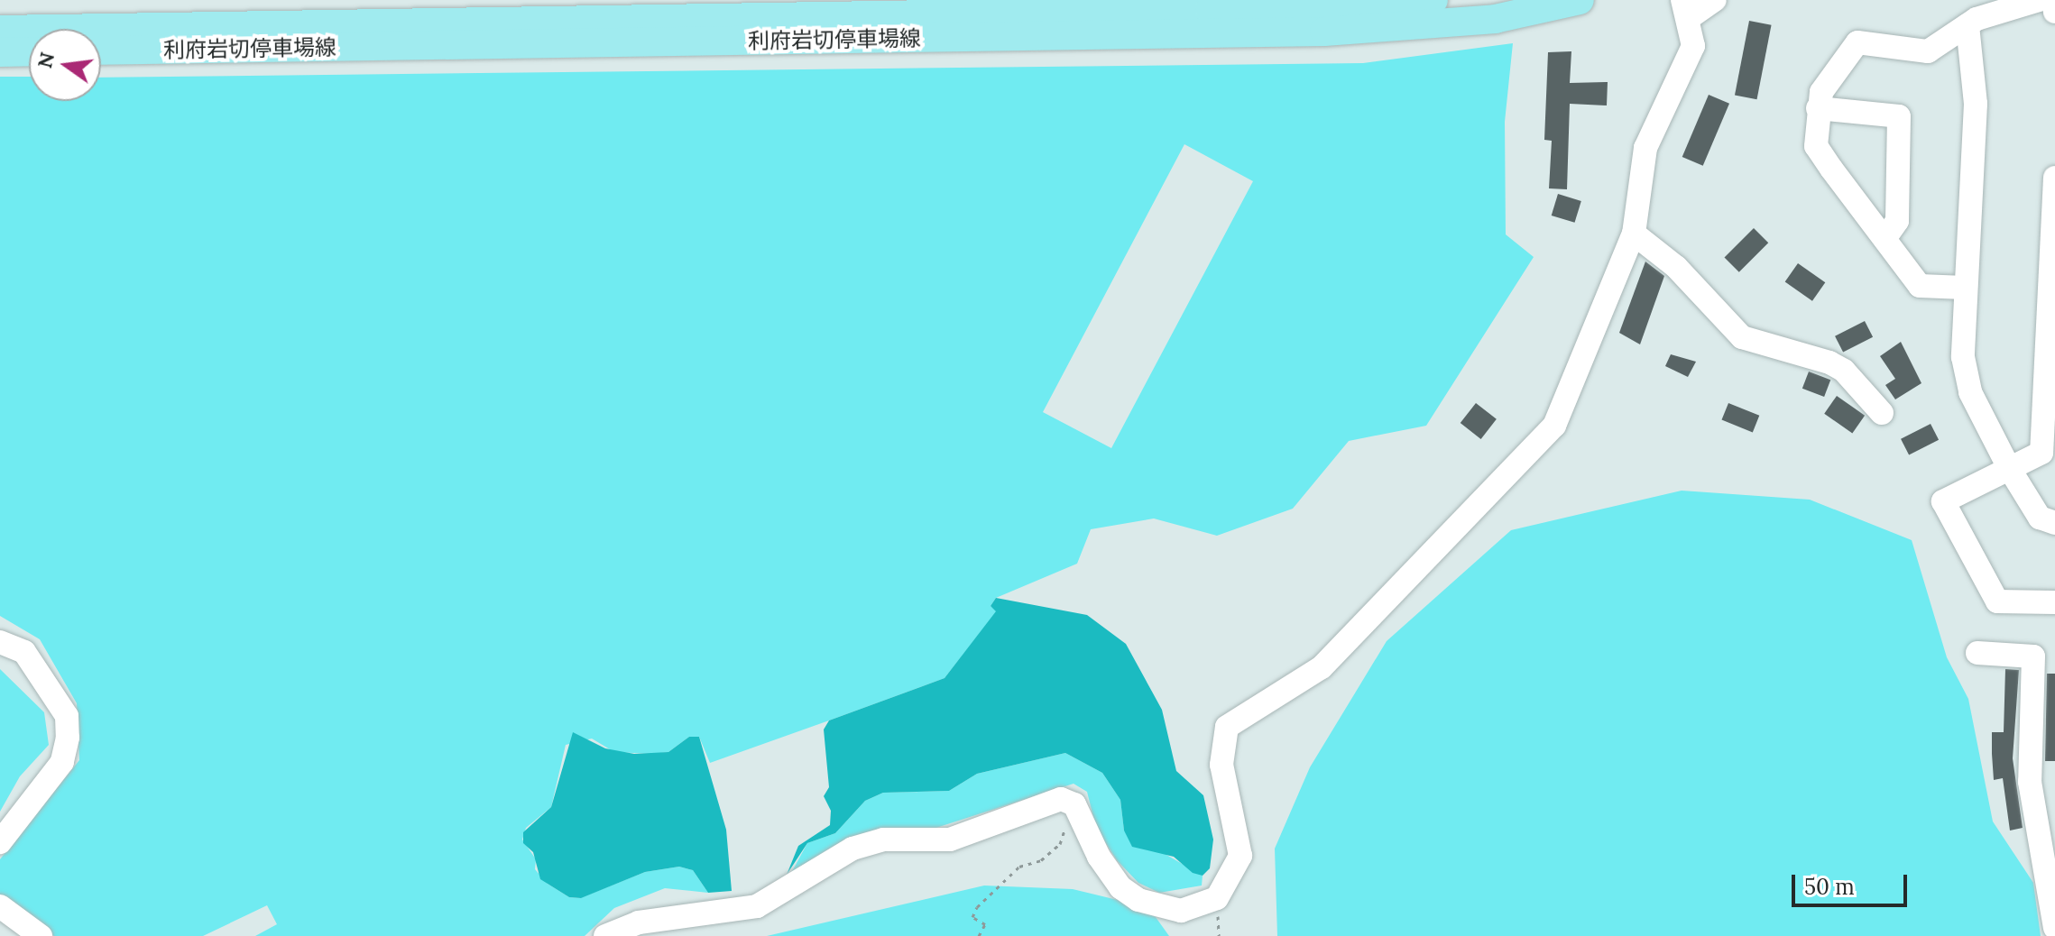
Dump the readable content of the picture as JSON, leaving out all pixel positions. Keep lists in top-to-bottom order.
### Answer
{
  "streets": {
    "main road": ["利府岩切停車場線"]
  },
  "scale_bar": "50 m",
  "north": "left"
}
